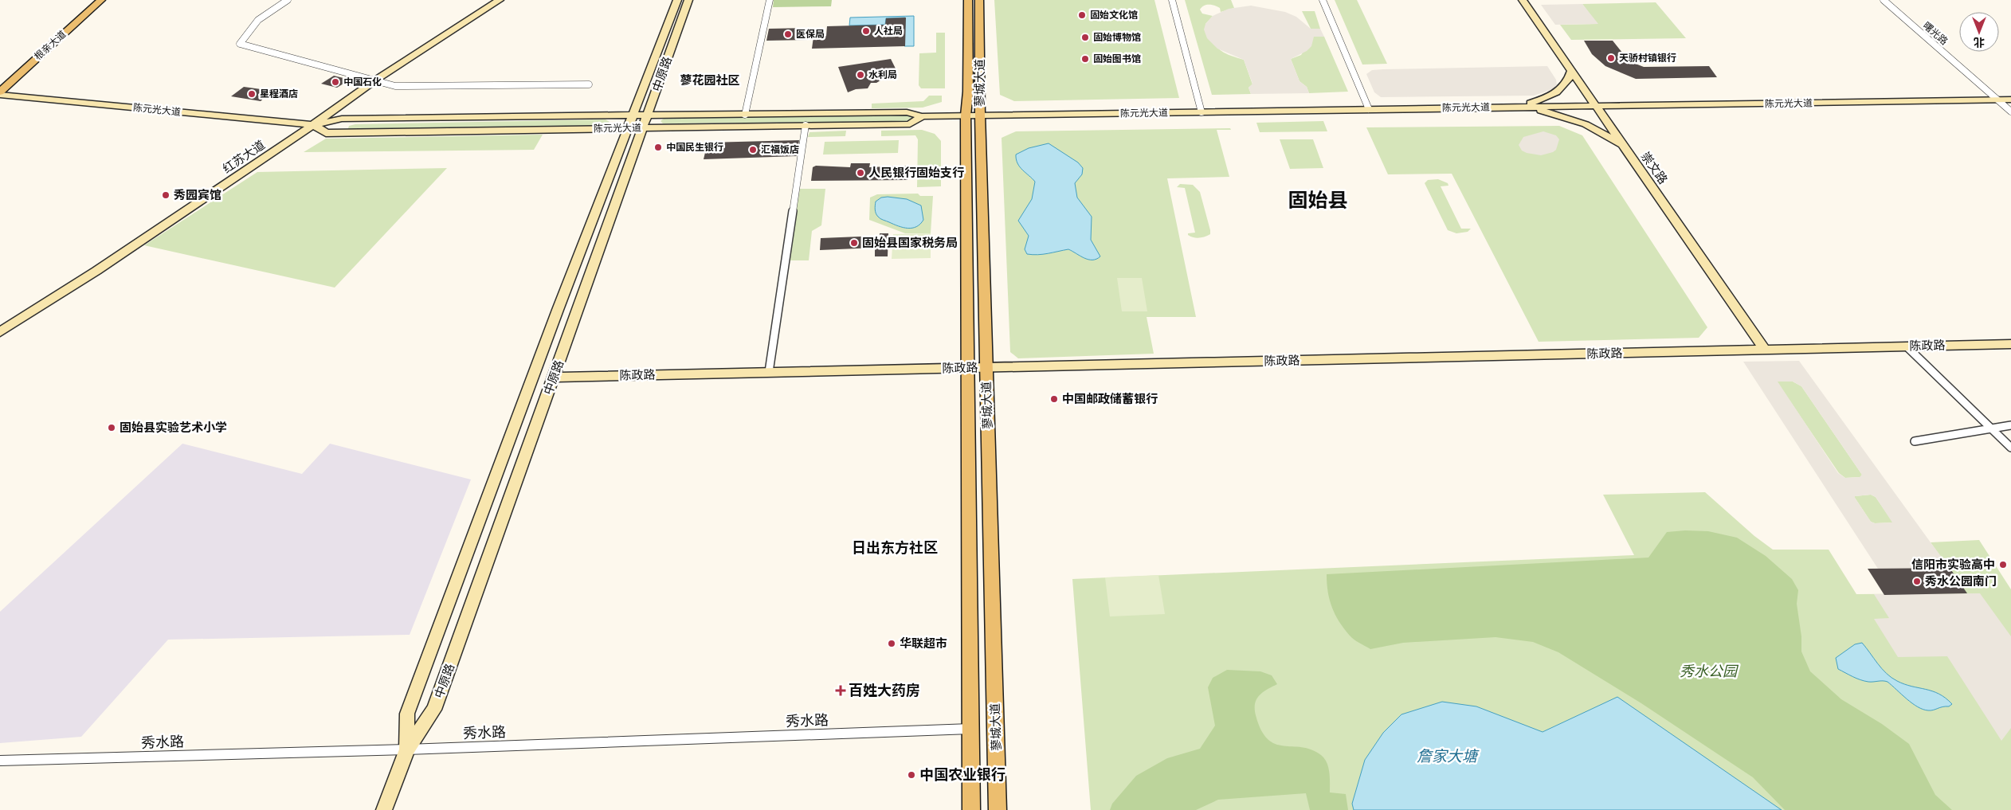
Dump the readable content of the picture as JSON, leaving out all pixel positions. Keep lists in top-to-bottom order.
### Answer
{
  "streets": {
    "main road": [
      "根亲大道",
      "中原路",
      "蓼城大道",
      "陈元光大道",
      "红苏大道",
      "崇文路",
      "陈政路"
    ],
    "street": ["曙光路", "秀水路"]
  },
  "crossings": [
    ["曙光路", "陈元光大道"],
    ["中原路", "陈元光大道"],
    ["中原路", "陈政路"],
    ["中原路", "秀水路"],
    ["蓼城大道", "陈元光大道"],
    ["蓼城大道", "陈政路"],
    ["蓼城大道", "秀水路"],
    ["陈元光大道", "红苏大道"],
    ["陈元光大道", "崇文路"],
    ["崇文路", "陈政路"]
  ],
  "districts": ["蓼花园社区", "固始县", "日出东方社区"],
  "water": ["詹家大塘"],
  "parks": ["秀水公园"],
  "places": {
    "other": [
      "固始文化馆",
      "人社局",
      "医保局",
      "固始博物馆",
      "天骄村镇银行",
      "固始图书馆",
      "水利局",
      "中国石化",
      "星程酒店",
      "中国民生银行",
      "汇福饭店",
      "人民银行固始支行",
      "秀园宾馆",
      "固始县国家税务局",
      "中国邮政储蓄银行",
      "固始县实验艺术小学",
      "信阳市实验高中",
      "秀水公园南门",
      "华联超市",
      "中国农业银行"
    ],
    "health": ["百姓大药房"]
  },
  "north": "bottom"
}
